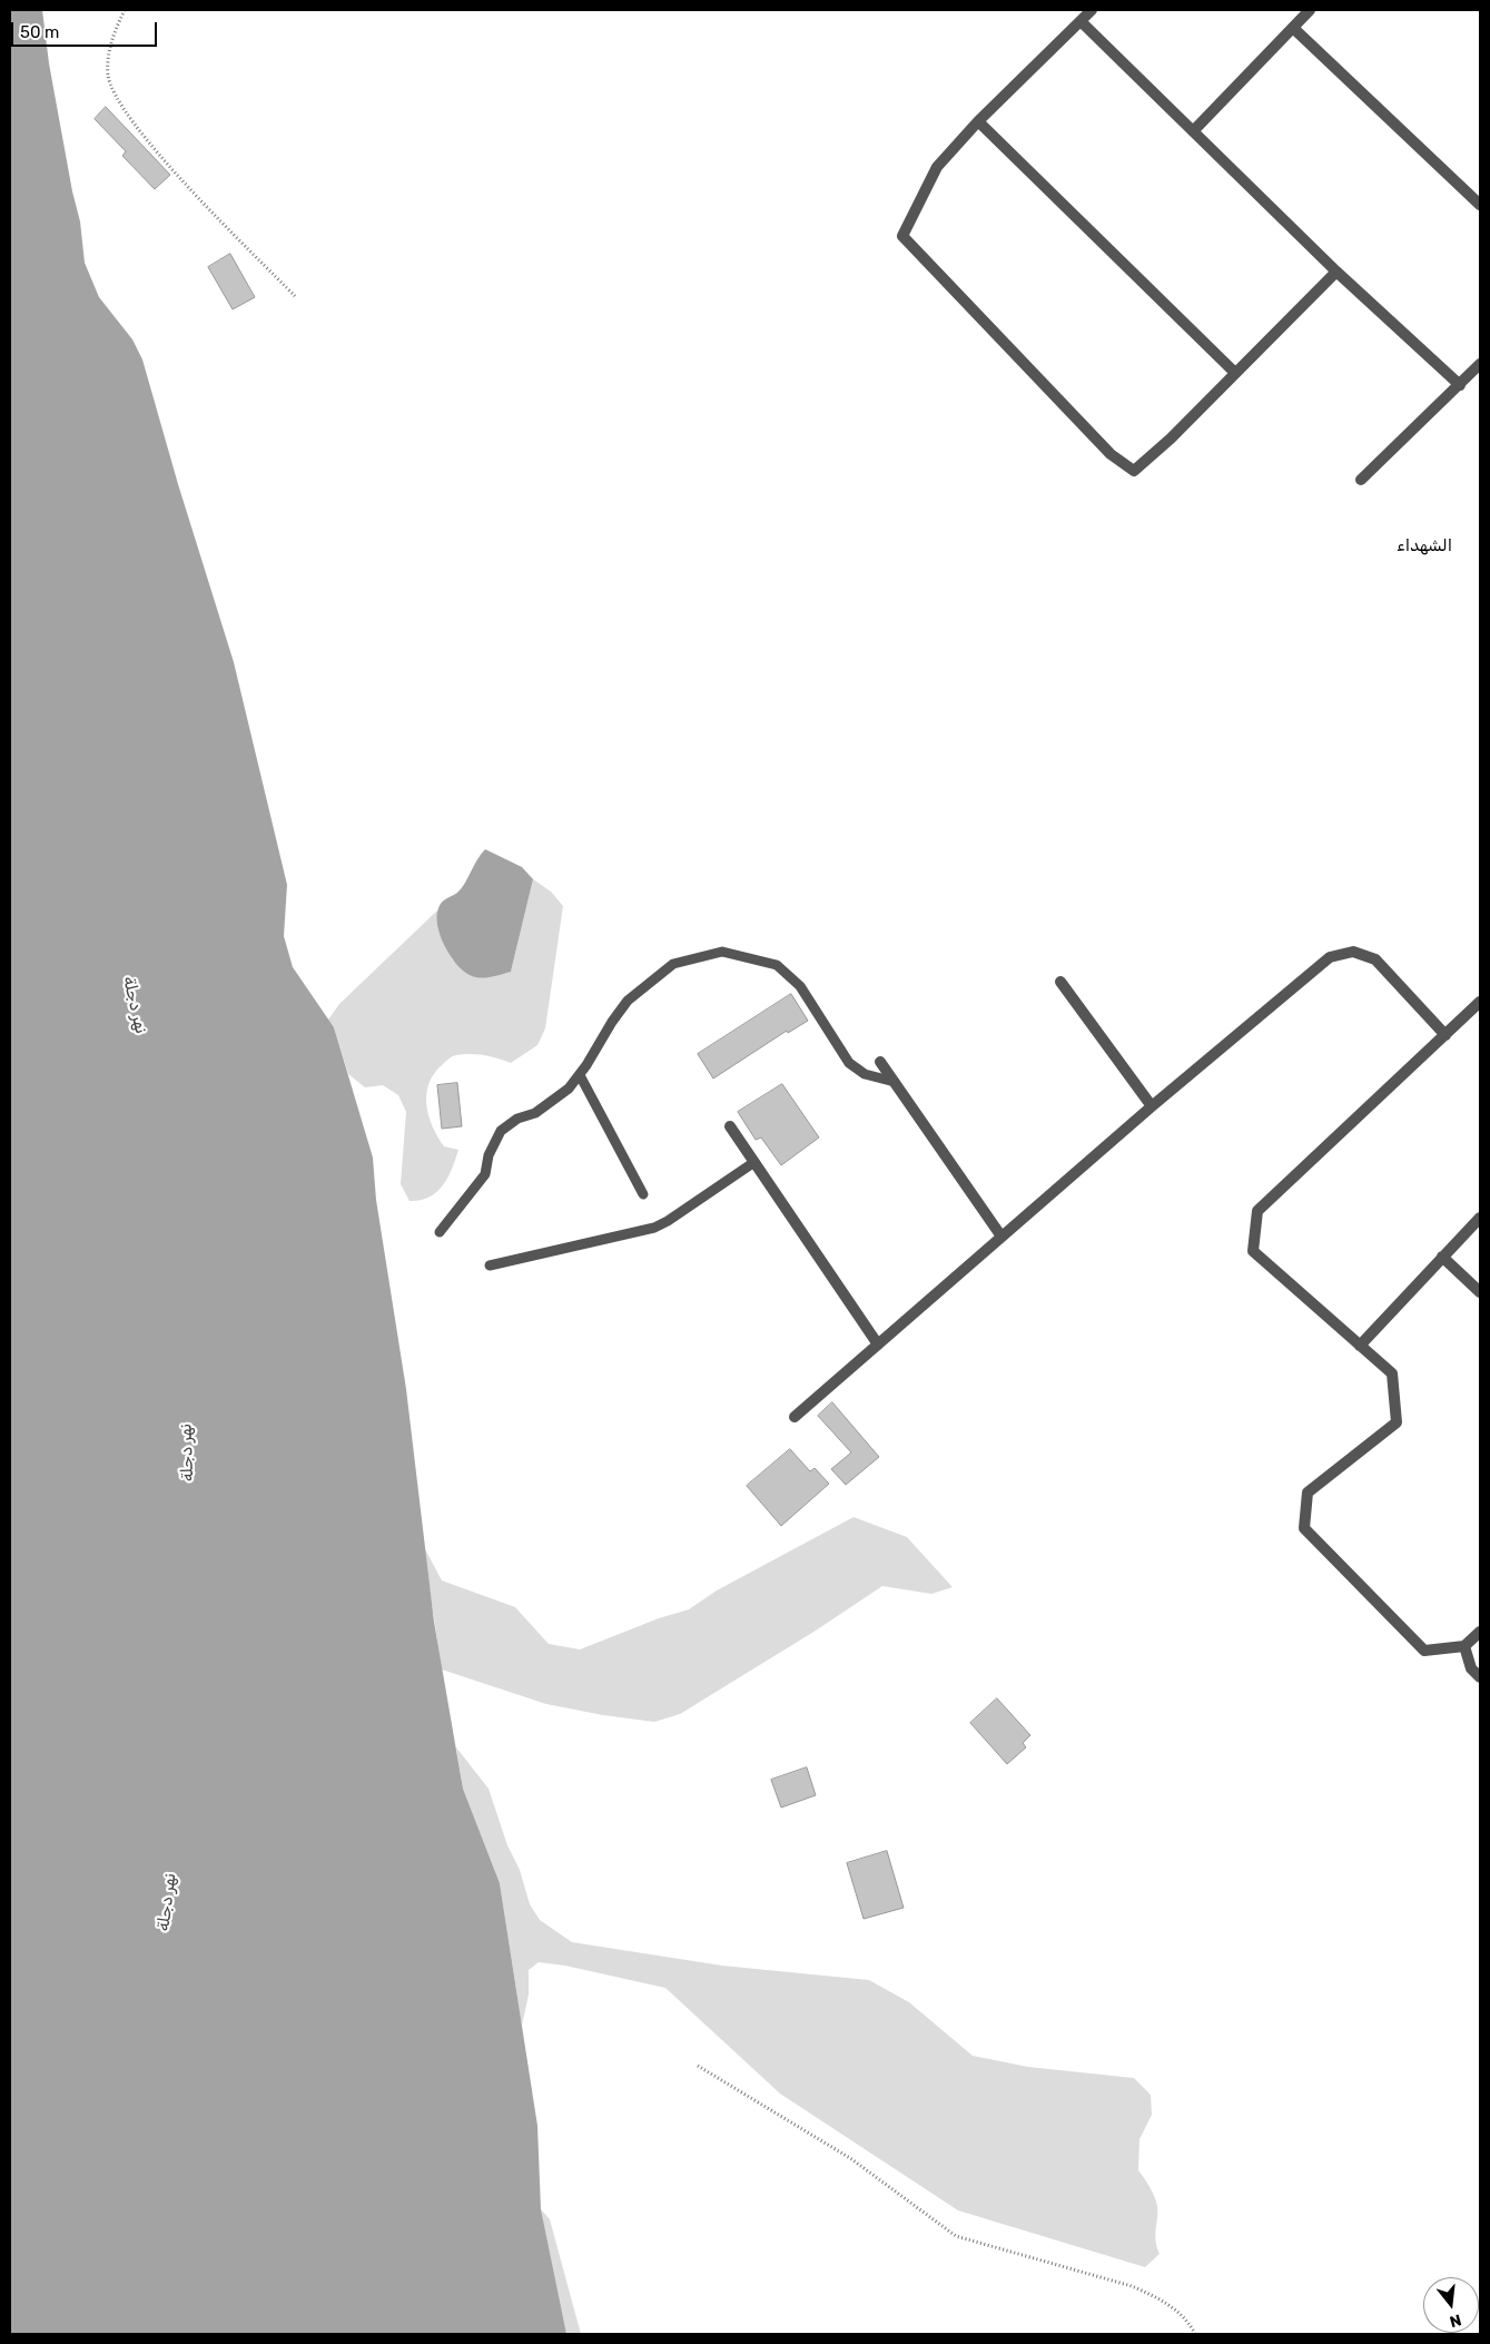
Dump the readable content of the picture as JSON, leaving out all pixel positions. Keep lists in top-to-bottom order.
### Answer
{
  "districts": ["الشهداء"],
  "water": ["نهر دجلة"],
  "scale_bar": "50 m",
  "north": "bottom"
}
